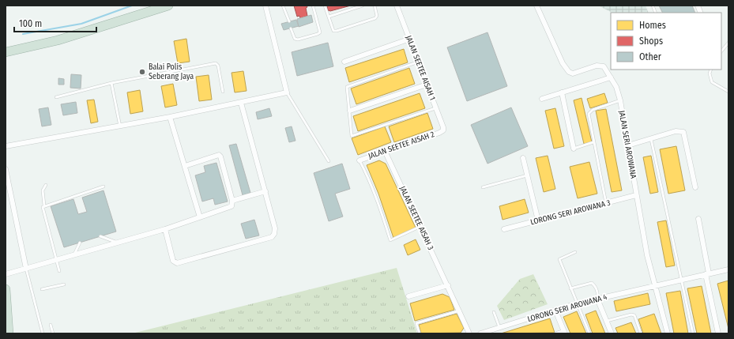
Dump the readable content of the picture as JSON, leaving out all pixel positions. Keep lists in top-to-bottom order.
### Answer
{
  "streets": {
    "street": [
      "JALAN SEETEE AISAH 1",
      "JALAN SERI AROWANA",
      "JALAN SEETEE AISAH 2",
      "LORONG SERI AROWANA 3",
      "JALAN SEETEE AISAH 3",
      "LORONG SERI AROWANA 4"
    ]
  },
  "crossings": [
    ["JALAN SEETEE AISAH 1", "JALAN SEETEE AISAH 2"],
    ["JALAN SERI AROWANA", "LORONG SERI AROWANA 3"],
    ["JALAN SERI AROWANA", "LORONG SERI AROWANA 4"],
    ["JALAN SEETEE AISAH 2", "JALAN SEETEE AISAH 3"]
  ],
  "places": ["Balai Polis Seberang Jaya"],
  "legend": ["Homes", "Shops", "Other"],
  "scale_bar": "100 m"
}
